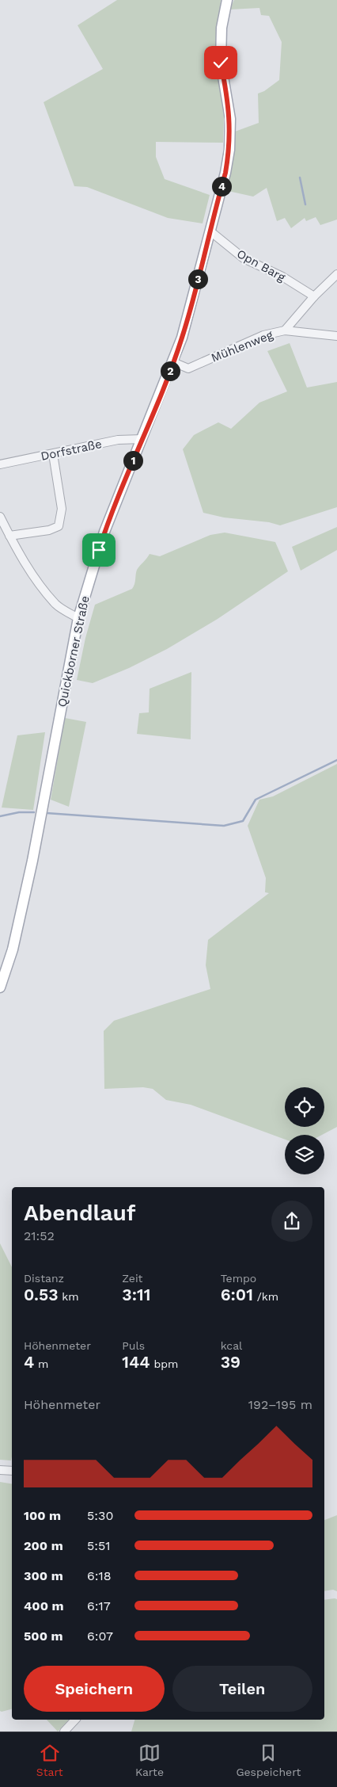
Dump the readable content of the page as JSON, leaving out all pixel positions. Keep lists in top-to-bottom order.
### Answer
{
  "streets": {
    "main road": ["Quickborner Straße"],
    "street": ["Opn Barg", "Mühlenweg", "Dorfstraße"]
  },
  "crossings": [
    ["Opn Barg", "Quickborner Straße"],
    ["Mühlenweg", "Quickborner Straße"],
    ["Dorfstraße", "Quickborner Straße"]
  ],
  "page": {
    "pins": [
      "4",
      "3",
      "2",
      "1"
    ],
    "heading": ["Abendlauf", "21:52"],
    "stats": [
      ["Distanz", "0.53 km"],
      ["Zeit", "3:11"],
      ["Tempo", "6:01 /km"],
      ["Höhenmeter", "4 m"],
      ["Puls", "144 bpm"],
      ["kcal", "39"]
    ],
    "chart": ["Höhenmeter", "192–195 m"],
    "list": [
      {
        "name": "100 m",
        "note": "5:30"
      },
      {
        "name": "200 m",
        "note": "5:51"
      },
      {
        "name": "300 m",
        "note": "6:18"
      },
      {
        "name": "400 m",
        "note": "6:17"
      },
      {
        "name": "500 m",
        "note": "6:07"
      }
    ],
    "buttons": ["Speichern", "Teilen"],
    "tabs": ["Start", "Karte", "Gespeichert"]
  }
}
